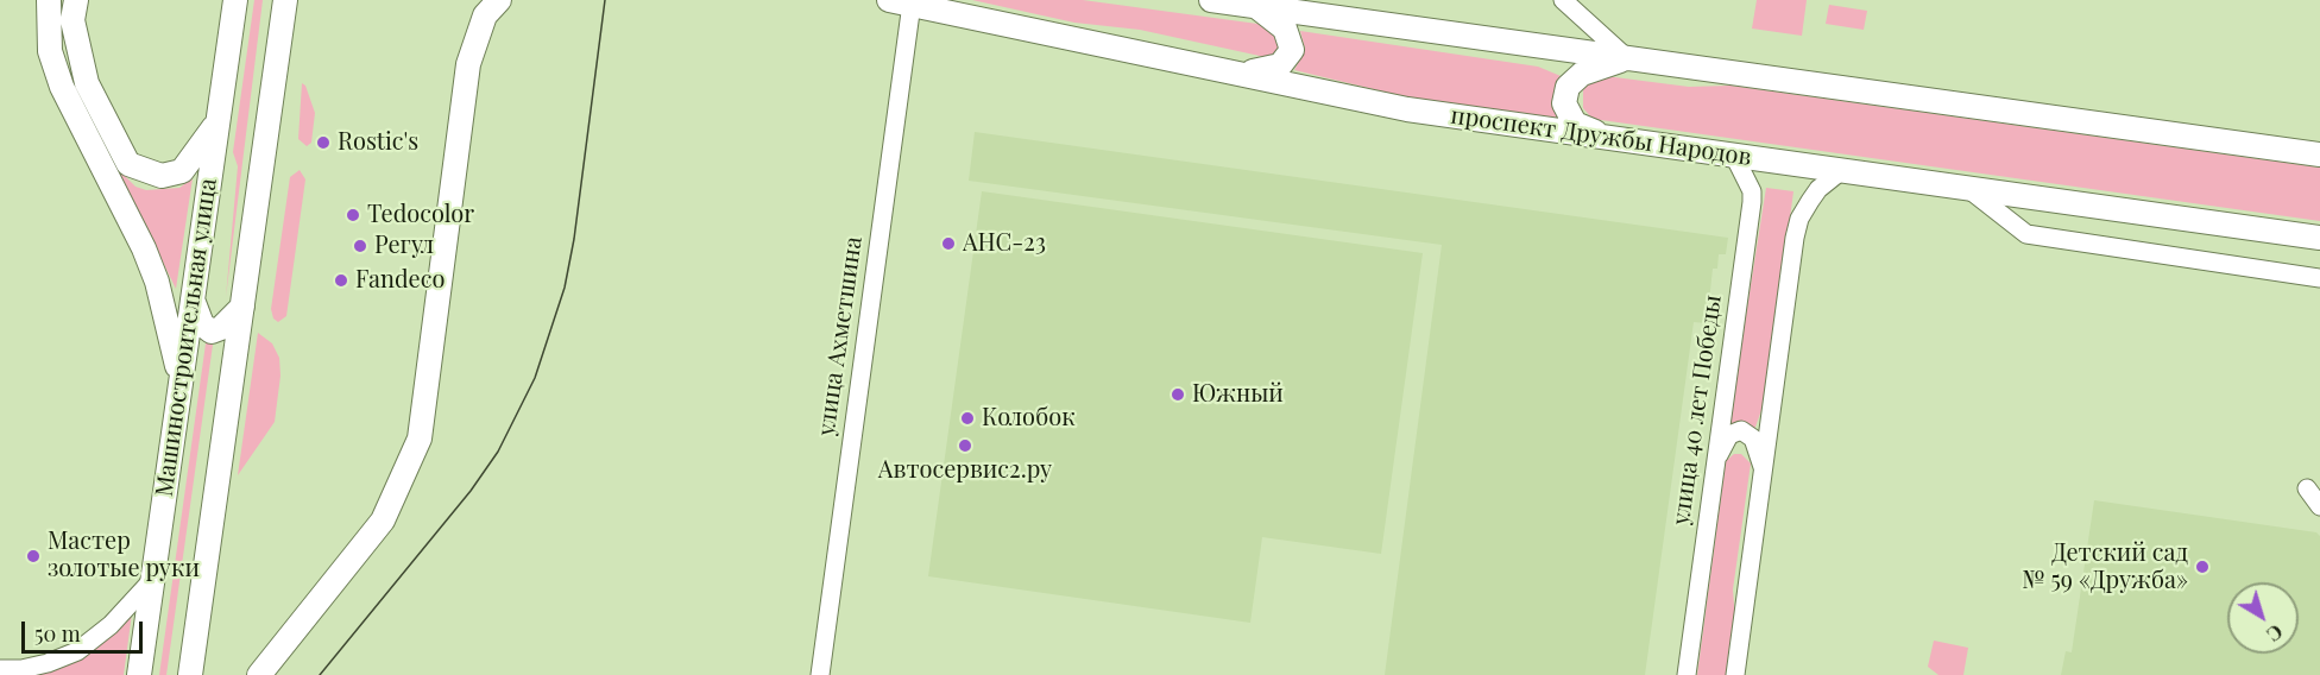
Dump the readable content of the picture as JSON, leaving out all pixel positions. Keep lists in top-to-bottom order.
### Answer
{
  "streets": {
    "main road": ["проспект Дружбы Народов", "Машиностроительная улица"],
    "street": ["улица Ахметшина", "улица 40 лет Победы"]
  },
  "crossings": [
    ["проспект Дружбы Народов", "улица Ахметшина"],
    ["проспект Дружбы Народов", "улица 40 лет Победы"]
  ],
  "places": [
    "Rostic's",
    "Tedocolor",
    "АНС-23",
    "Регул",
    "Fandeco",
    "Южный",
    "Колобок",
    "Автосервис2.ру",
    "Мастер золотые руки",
    "Детский сад № 59 «Дружба»"
  ],
  "scale_bar": "50 m",
  "north": "bottom right"
}
